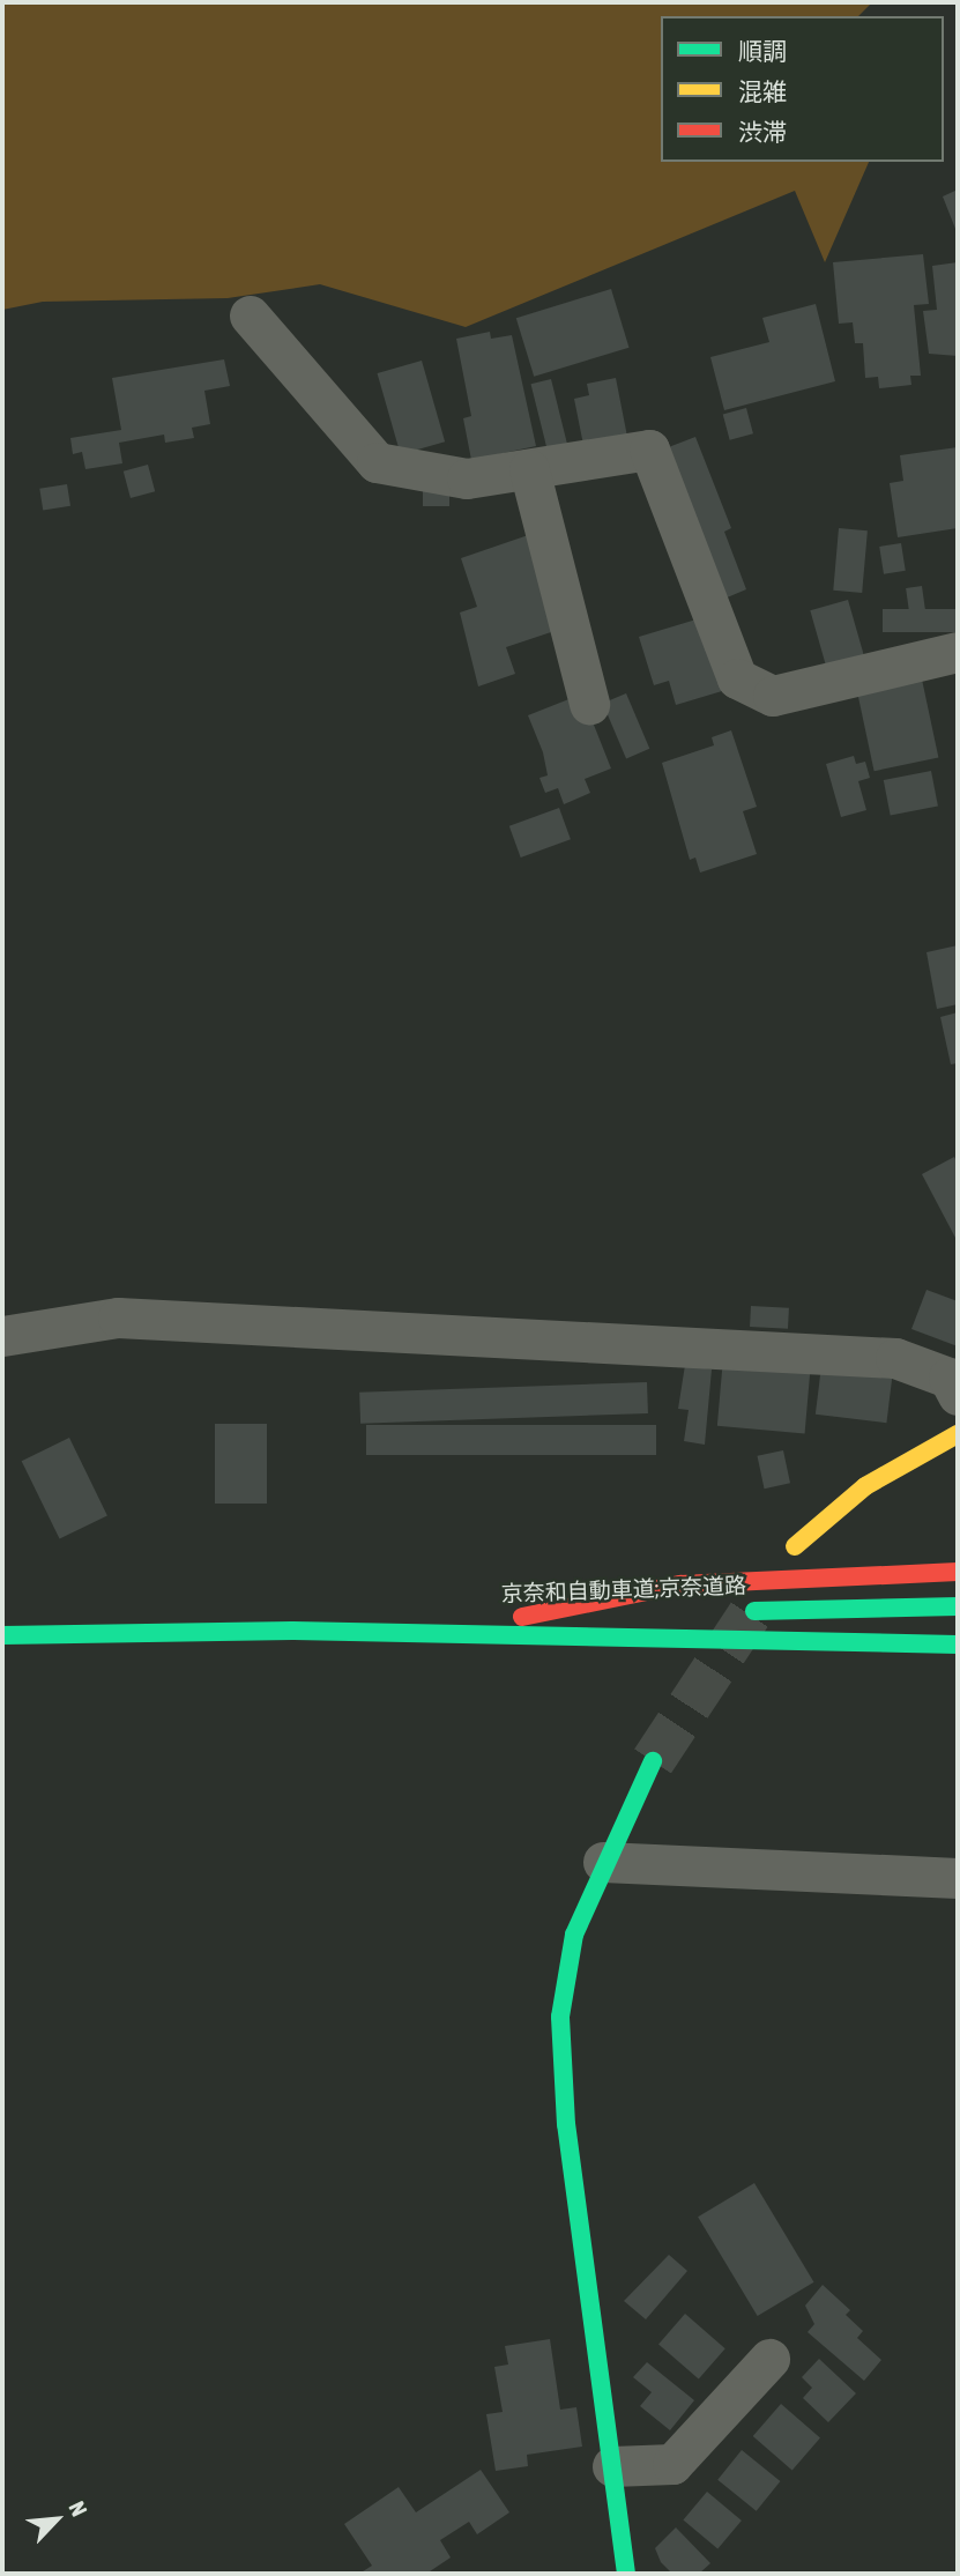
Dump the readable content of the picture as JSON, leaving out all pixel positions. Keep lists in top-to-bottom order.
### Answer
{
  "streets": {
    "main road": ["京奈和自動車道;京奈道路"]
  },
  "legend": ["順調", "混雑", "渋滞"],
  "north": "top right"
}
